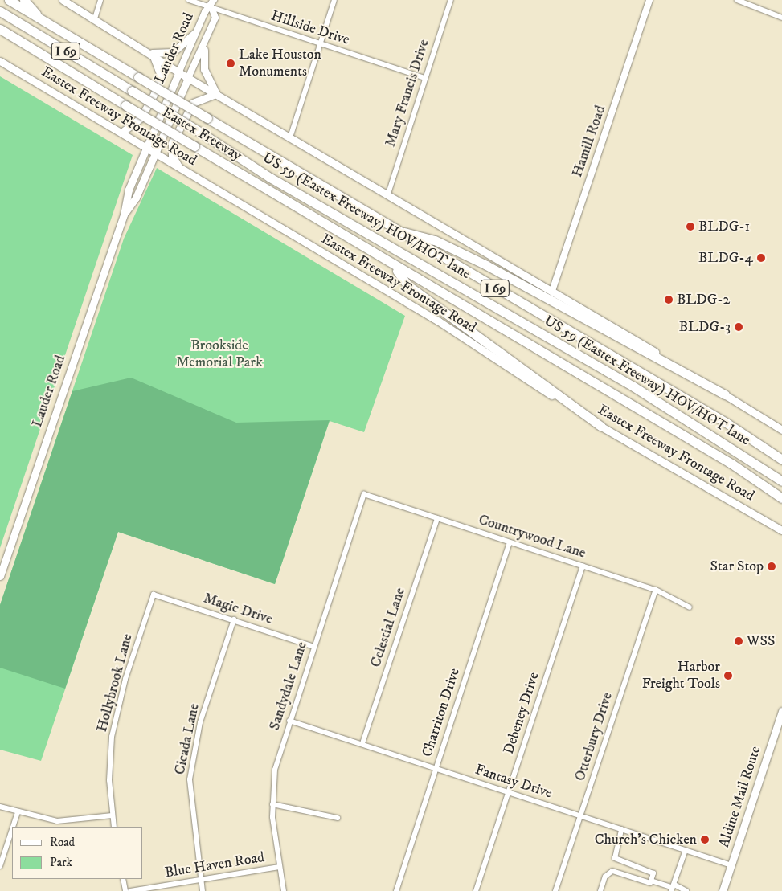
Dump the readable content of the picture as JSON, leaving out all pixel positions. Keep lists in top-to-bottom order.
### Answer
{
  "streets": {
    "highway": ["I 69", "Eastex Freeway", "US 59 (Eastex Freeway) HOV/HOT lane"],
    "main road": ["Lauder Road", "Eastex Freeway Frontage Road", "Aldine Mail Route"],
    "street": [
      "Hillside Drive",
      "Mary Francis Drive",
      "Hamill Road",
      "Countrywood Lane",
      "Magic Drive",
      "Celestial Lane",
      "Hollybrook Lane",
      "Sandydale Lane",
      "Charriton Drive",
      "Debeney Drive",
      "Otterbury Drive",
      "Cicada Lane",
      "Fantasy Drive",
      "Blue Haven Road"
    ]
  },
  "crossings": [
    ["Hillside Drive", "Lauder Road"],
    ["Hillside Drive", "Mary Francis Drive"],
    ["Lauder Road", "Eastex Freeway Frontage Road"],
    ["Countrywood Lane", "Celestial Lane"],
    ["Countrywood Lane", "Sandydale Lane"],
    ["Countrywood Lane", "Charriton Drive"],
    ["Countrywood Lane", "Debeney Drive"],
    ["Countrywood Lane", "Otterbury Drive"],
    ["Magic Drive", "Hollybrook Lane"],
    ["Magic Drive", "Sandydale Lane"],
    ["Magic Drive", "Cicada Lane"],
    ["Celestial Lane", "Fantasy Drive"],
    ["Sandydale Lane", "Fantasy Drive"],
    ["Sandydale Lane", "Blue Haven Road"],
    ["Charriton Drive", "Fantasy Drive"],
    ["Debeney Drive", "Fantasy Drive"],
    ["Otterbury Drive", "Fantasy Drive"],
    ["Cicada Lane", "Blue Haven Road"],
    ["Fantasy Drive", "Aldine Mail Route"]
  ],
  "parks": ["Brookside Memorial Park"],
  "places": [
    "Lake Houston Monuments",
    "BLDG-1",
    "BLDG-4",
    "BLDG-2",
    "BLDG-3",
    "Star Stop",
    "WSS",
    "Harbor Freight Tools",
    "Church's Chicken"
  ],
  "legend": ["Road", "Park"]
}
